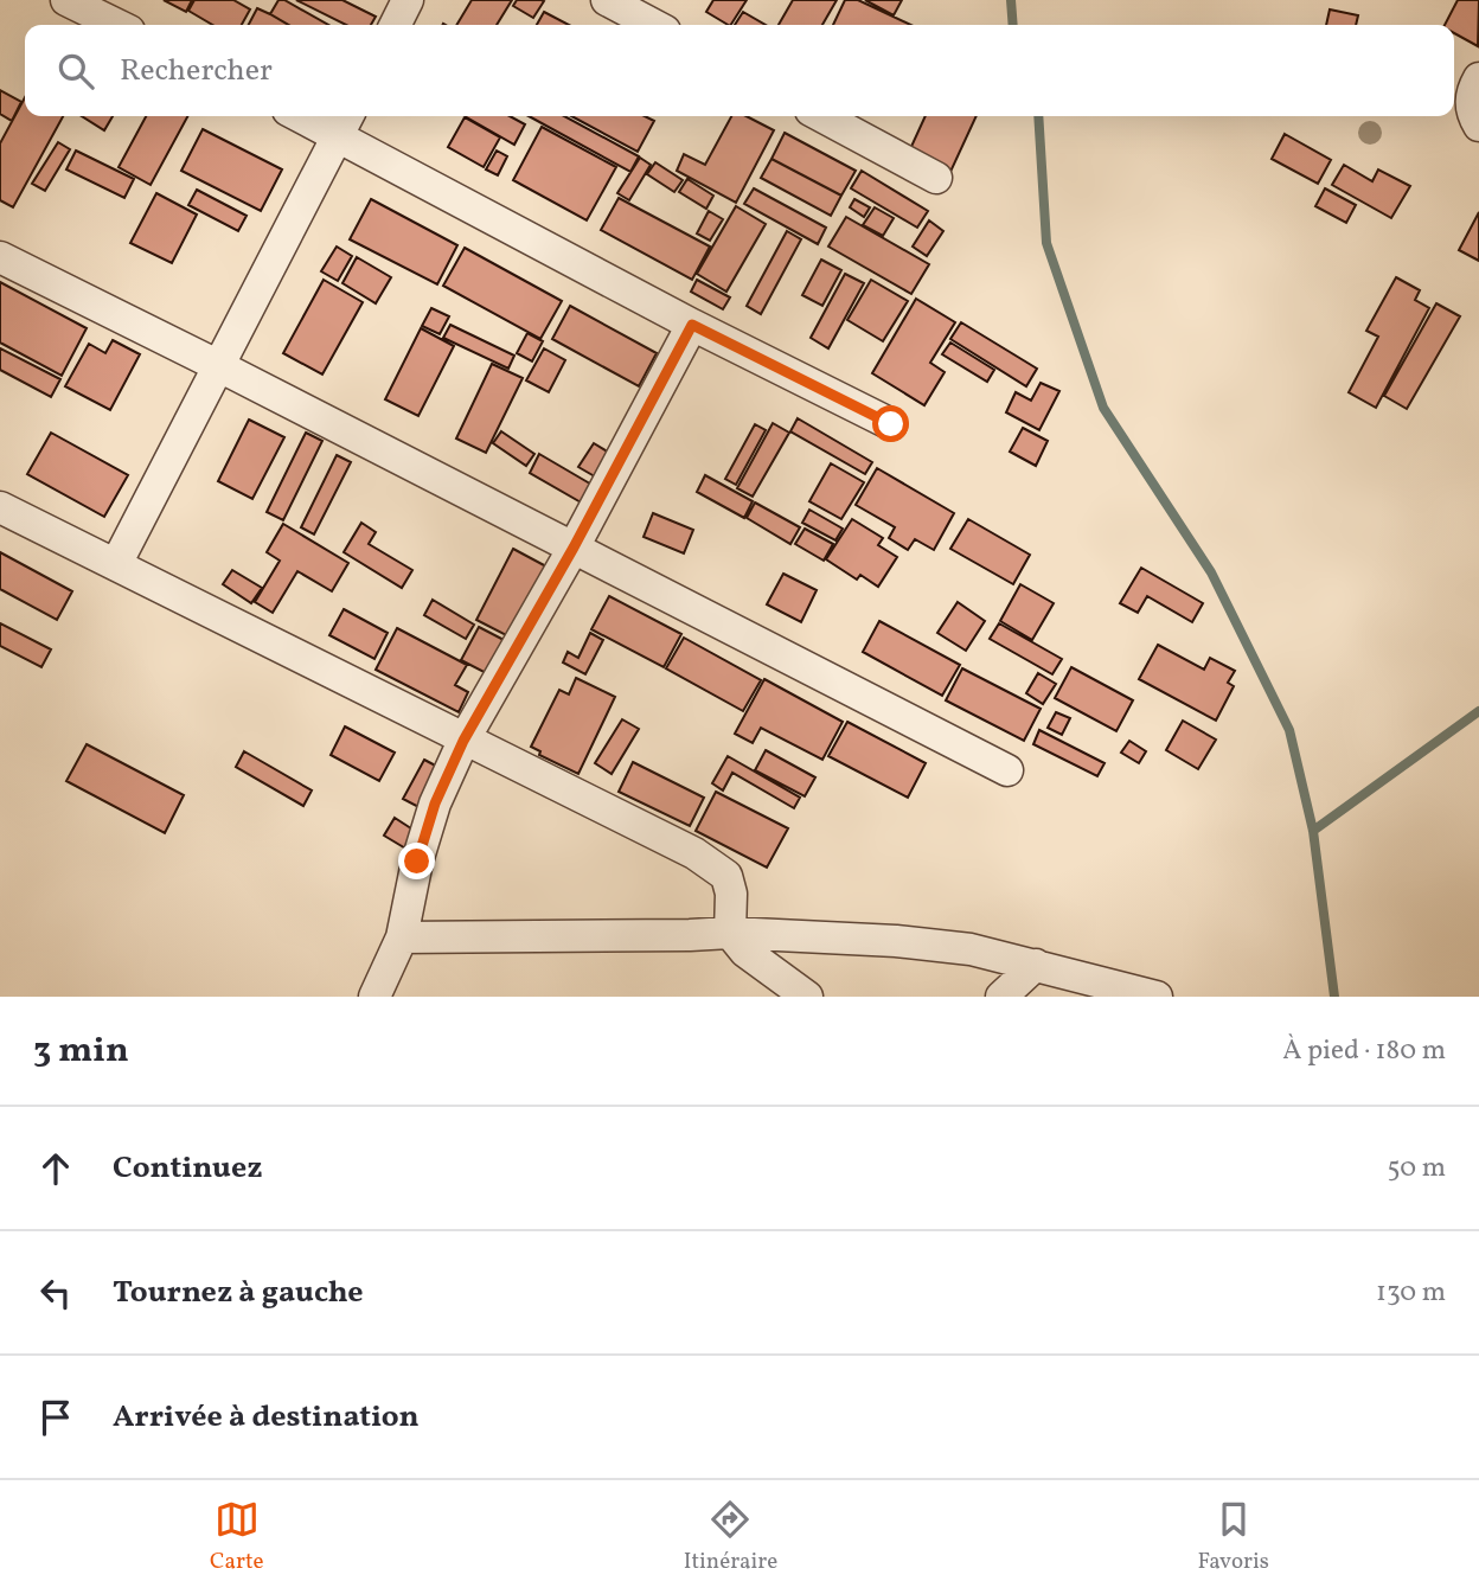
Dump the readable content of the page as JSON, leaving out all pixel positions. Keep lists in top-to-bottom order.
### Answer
{
  "page": {
    "search": "Rechercher",
    "heading": ["3 min", "À pied · 180 m"],
    "list": [
      ["Continuez", "50 m"],
      ["Tournez à gauche", "130 m"],
      "Arrivée à destination"
    ],
    "nav": ["Carte", "Itinéraire", "Favoris"]
  }
}
